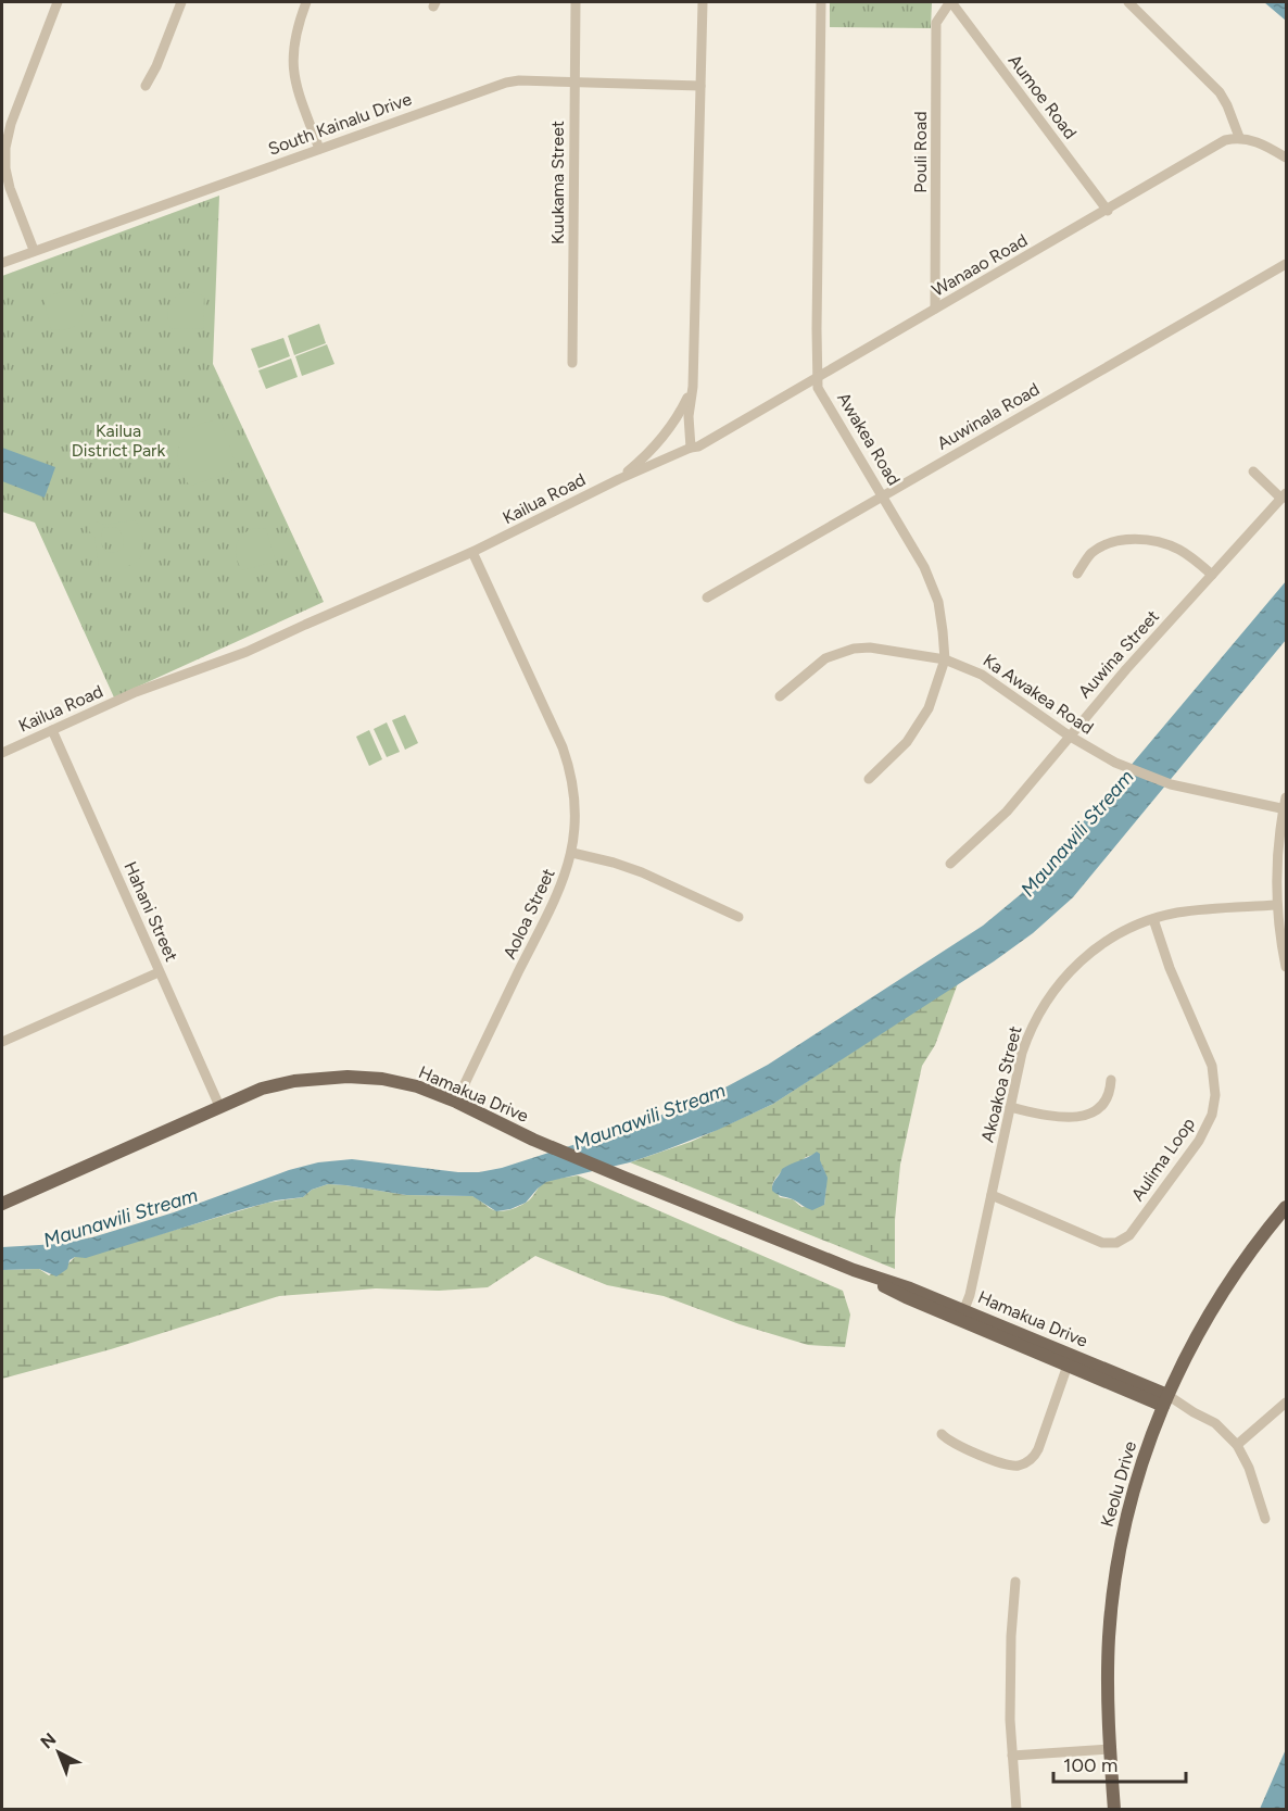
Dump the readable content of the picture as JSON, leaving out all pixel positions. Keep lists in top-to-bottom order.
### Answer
{
  "streets": {
    "main road": ["Hamakua Drive", "Keolu Drive"],
    "street": [
      "Aumoe Road",
      "South Kainalu Drive",
      "Pouli Road",
      "Kuukama Street",
      "Wanaao Road",
      "Auwinala Road",
      "Awakea Road",
      "Kailua Road",
      "Auwina Street",
      "Ka Awakea Road",
      "Hahani Street",
      "Aoloa Street",
      "Akoakoa Street",
      "Aulima Loop"
    ]
  },
  "crossings": [
    ["Aumoe Road", "Pouli Road"],
    ["Aumoe Road", "Wanaao Road"],
    ["South Kainalu Drive", "Kuukama Street"],
    ["Pouli Road", "Wanaao Road"],
    ["Wanaao Road", "Awakea Road"],
    ["Wanaao Road", "Kailua Road"],
    ["Auwinala Road", "Awakea Road"],
    ["Awakea Road", "Ka Awakea Road"],
    ["Kailua Road", "Hahani Street"],
    ["Kailua Road", "Aoloa Street"],
    ["Auwina Street", "Ka Awakea Road"],
    ["Hahani Street", "Hamakua Drive"],
    ["Aoloa Street", "Hamakua Drive"],
    ["Akoakoa Street", "Hamakua Drive"],
    ["Akoakoa Street", "Aulima Loop"],
    ["Hamakua Drive", "Keolu Drive"]
  ],
  "water": ["Maunawili Stream"],
  "parks": ["Kailua District Park"],
  "scale_bar": "100 m",
  "north": "top left"
}
